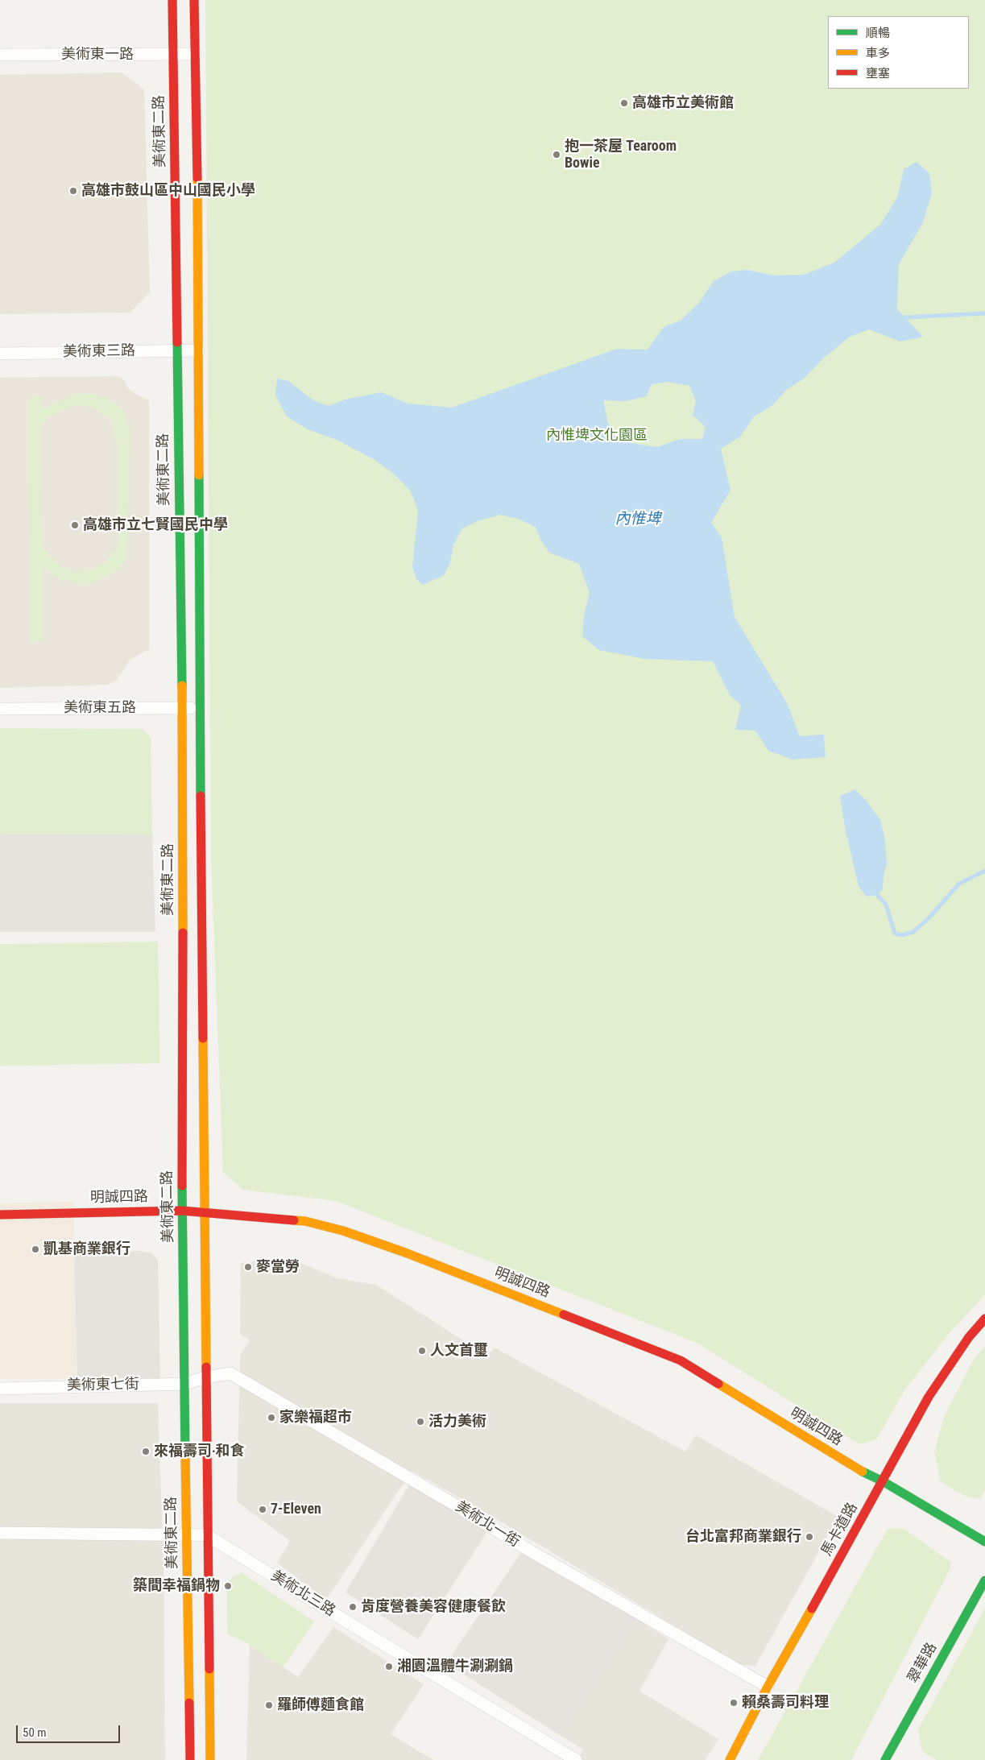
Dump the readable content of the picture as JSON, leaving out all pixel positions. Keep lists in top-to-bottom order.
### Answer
{
  "streets": {
    "street": [
      "美術東一路",
      "美術東二路",
      "美術東三路",
      "美術東五路",
      "明誠四路",
      "美術東七街",
      "美術北一街",
      "馬卡道路",
      "美術北三路",
      "翠華路"
    ]
  },
  "crossings": [
    ["美術東一路", "美術東二路"],
    ["美術東二路", "美術東三路"],
    ["美術東二路", "美術東五路"],
    ["美術東二路", "明誠四路"],
    ["美術東二路", "美術東七街"],
    ["美術東二路", "美術北三路"],
    ["明誠四路", "馬卡道路"],
    ["美術東七街", "美術北一街"],
    ["美術北一街", "馬卡道路"]
  ],
  "water": ["內惟埤"],
  "parks": ["內惟埤文化園區"],
  "places": [
    "高雄市立美術館",
    "抱一茶屋 Tearoom Bowie",
    "高雄市鼓山區中山國民小學",
    "高雄市立七賢國民中學",
    "凱基商業銀行",
    "麥當勞",
    "人文首璽",
    "家樂福超市",
    "活力美術",
    "來福壽司‧和食",
    "7-Eleven",
    "台北富邦商業銀行",
    "築間幸福鍋物",
    "肯度營養美容健康餐飲",
    "湘園溫體牛涮涮鍋",
    "賴桑壽司料理",
    "羅師傅麵食館"
  ],
  "legend": ["順暢", "車多", "壅塞"],
  "scale_bar": "50 m"
}
